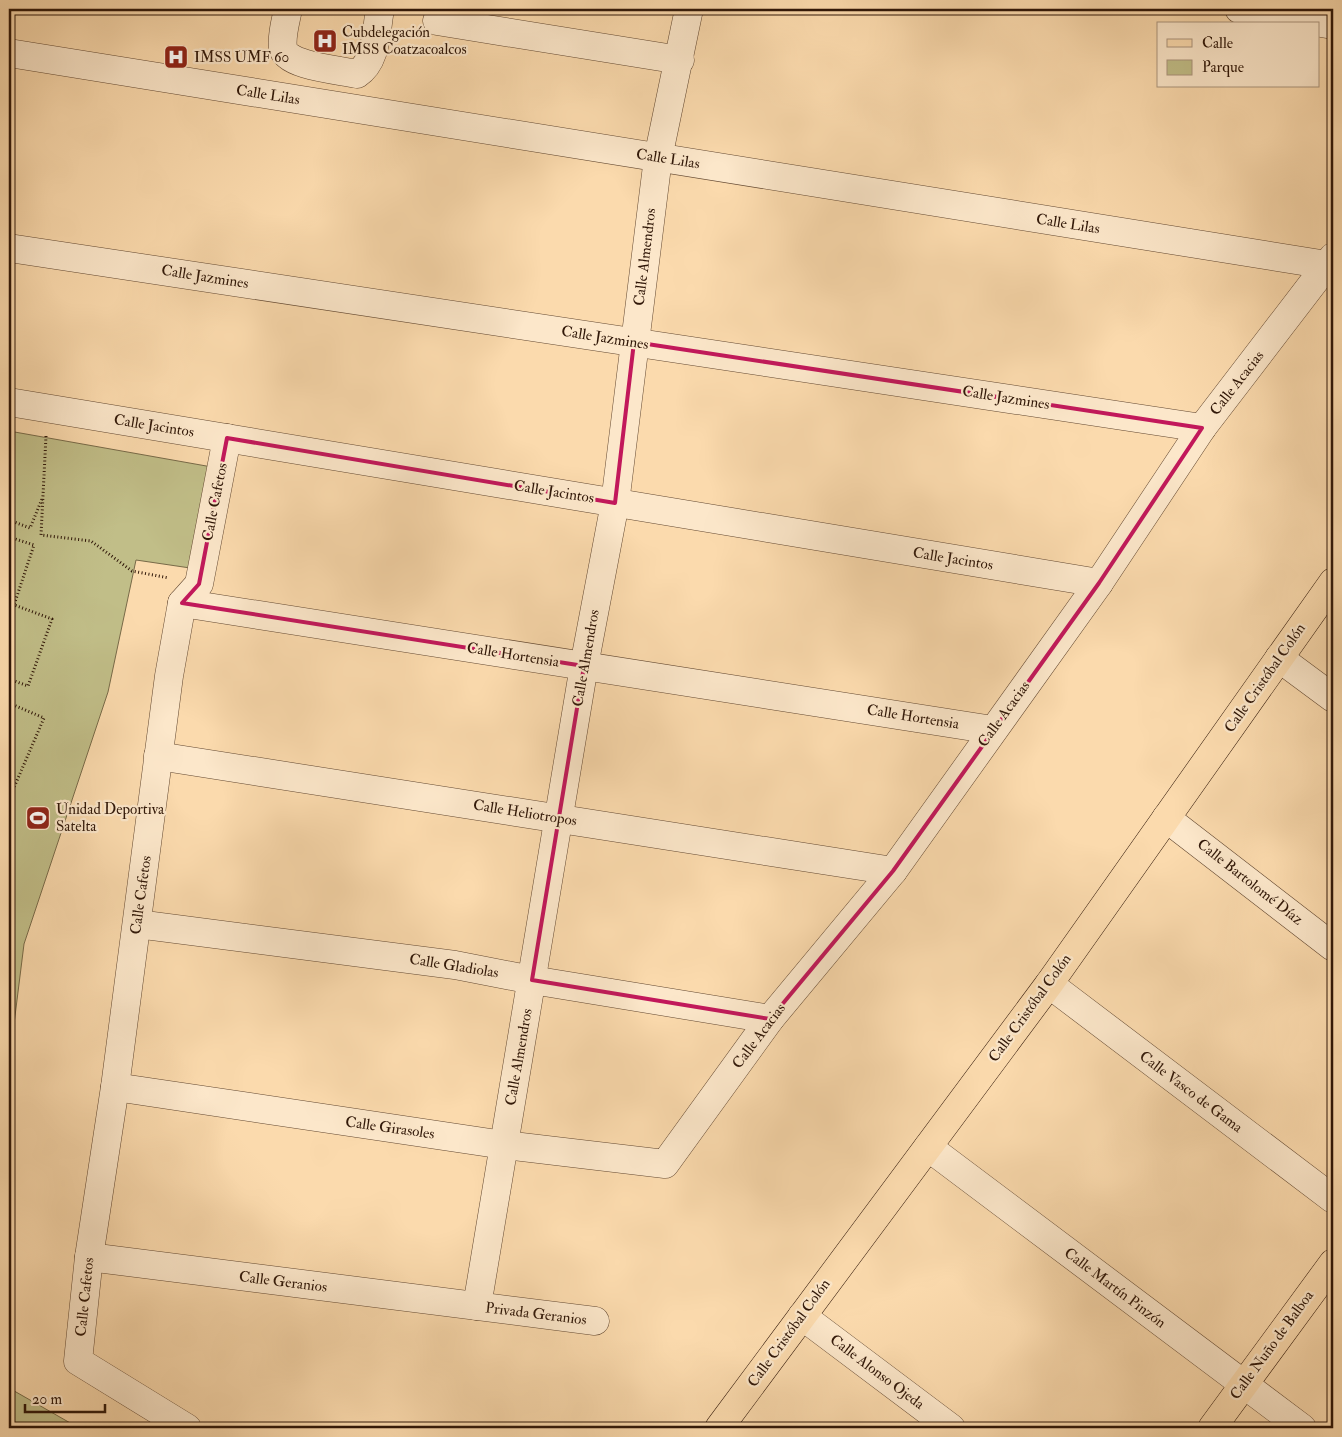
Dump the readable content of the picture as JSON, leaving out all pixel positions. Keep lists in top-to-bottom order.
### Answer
{
  "streets": {
    "main road": ["Calle Cristóbal Colón", "Calle Nuño de Balboa"],
    "street": [
      "Calle Lilas",
      "Calle Almendros",
      "Calle Jazmines",
      "Calle Acacias",
      "Calle Jacintos",
      "Calle Cafetos",
      "Calle Hortensia",
      "Calle Heliotropos",
      "Calle Bartolomé Díaz",
      "Calle Gladiolas",
      "Calle Vasco de Gama",
      "Calle Girasoles",
      "Calle Geranios",
      "Calle Martín Pinzón",
      "Privada Geranios",
      "Calle Alonso Ojeda"
    ]
  },
  "crossings": [
    ["Calle Lilas", "Calle Almendros"],
    ["Calle Lilas", "Calle Acacias"],
    ["Calle Almendros", "Calle Jazmines"],
    ["Calle Almendros", "Calle Jacintos"],
    ["Calle Almendros", "Calle Hortensia"],
    ["Calle Almendros", "Calle Heliotropos"],
    ["Calle Almendros", "Calle Gladiolas"],
    ["Calle Almendros", "Calle Girasoles"],
    ["Calle Almendros", "Calle Geranios"],
    ["Calle Almendros", "Privada Geranios"],
    ["Calle Jazmines", "Calle Acacias"],
    ["Calle Acacias", "Calle Jacintos"],
    ["Calle Acacias", "Calle Hortensia"],
    ["Calle Acacias", "Calle Heliotropos"],
    ["Calle Acacias", "Calle Gladiolas"],
    ["Calle Acacias", "Calle Girasoles"],
    ["Calle Jacintos", "Calle Cafetos"],
    ["Calle Cafetos", "Calle Hortensia"],
    ["Calle Cafetos", "Calle Heliotropos"],
    ["Calle Cafetos", "Calle Gladiolas"],
    ["Calle Cafetos", "Calle Girasoles"],
    ["Calle Cafetos", "Calle Geranios"],
    ["Calle Cristóbal Colón", "Calle Bartolomé Díaz"],
    ["Calle Cristóbal Colón", "Calle Vasco de Gama"],
    ["Calle Cristóbal Colón", "Calle Martín Pinzón"],
    ["Calle Cristóbal Colón", "Calle Alonso Ojeda"],
    ["Calle Geranios", "Privada Geranios"],
    ["Calle Martín Pinzón", "Calle Nuño de Balboa"]
  ],
  "places": {
    "hospital": ["Cubdelegación IMSS Coatzacoalcos", "IMSS UMF 60"],
    "sports": ["Unidad Deportiva Satelta"]
  },
  "legend": ["Calle", "Parque"],
  "scale_bar": "20 m"
}
